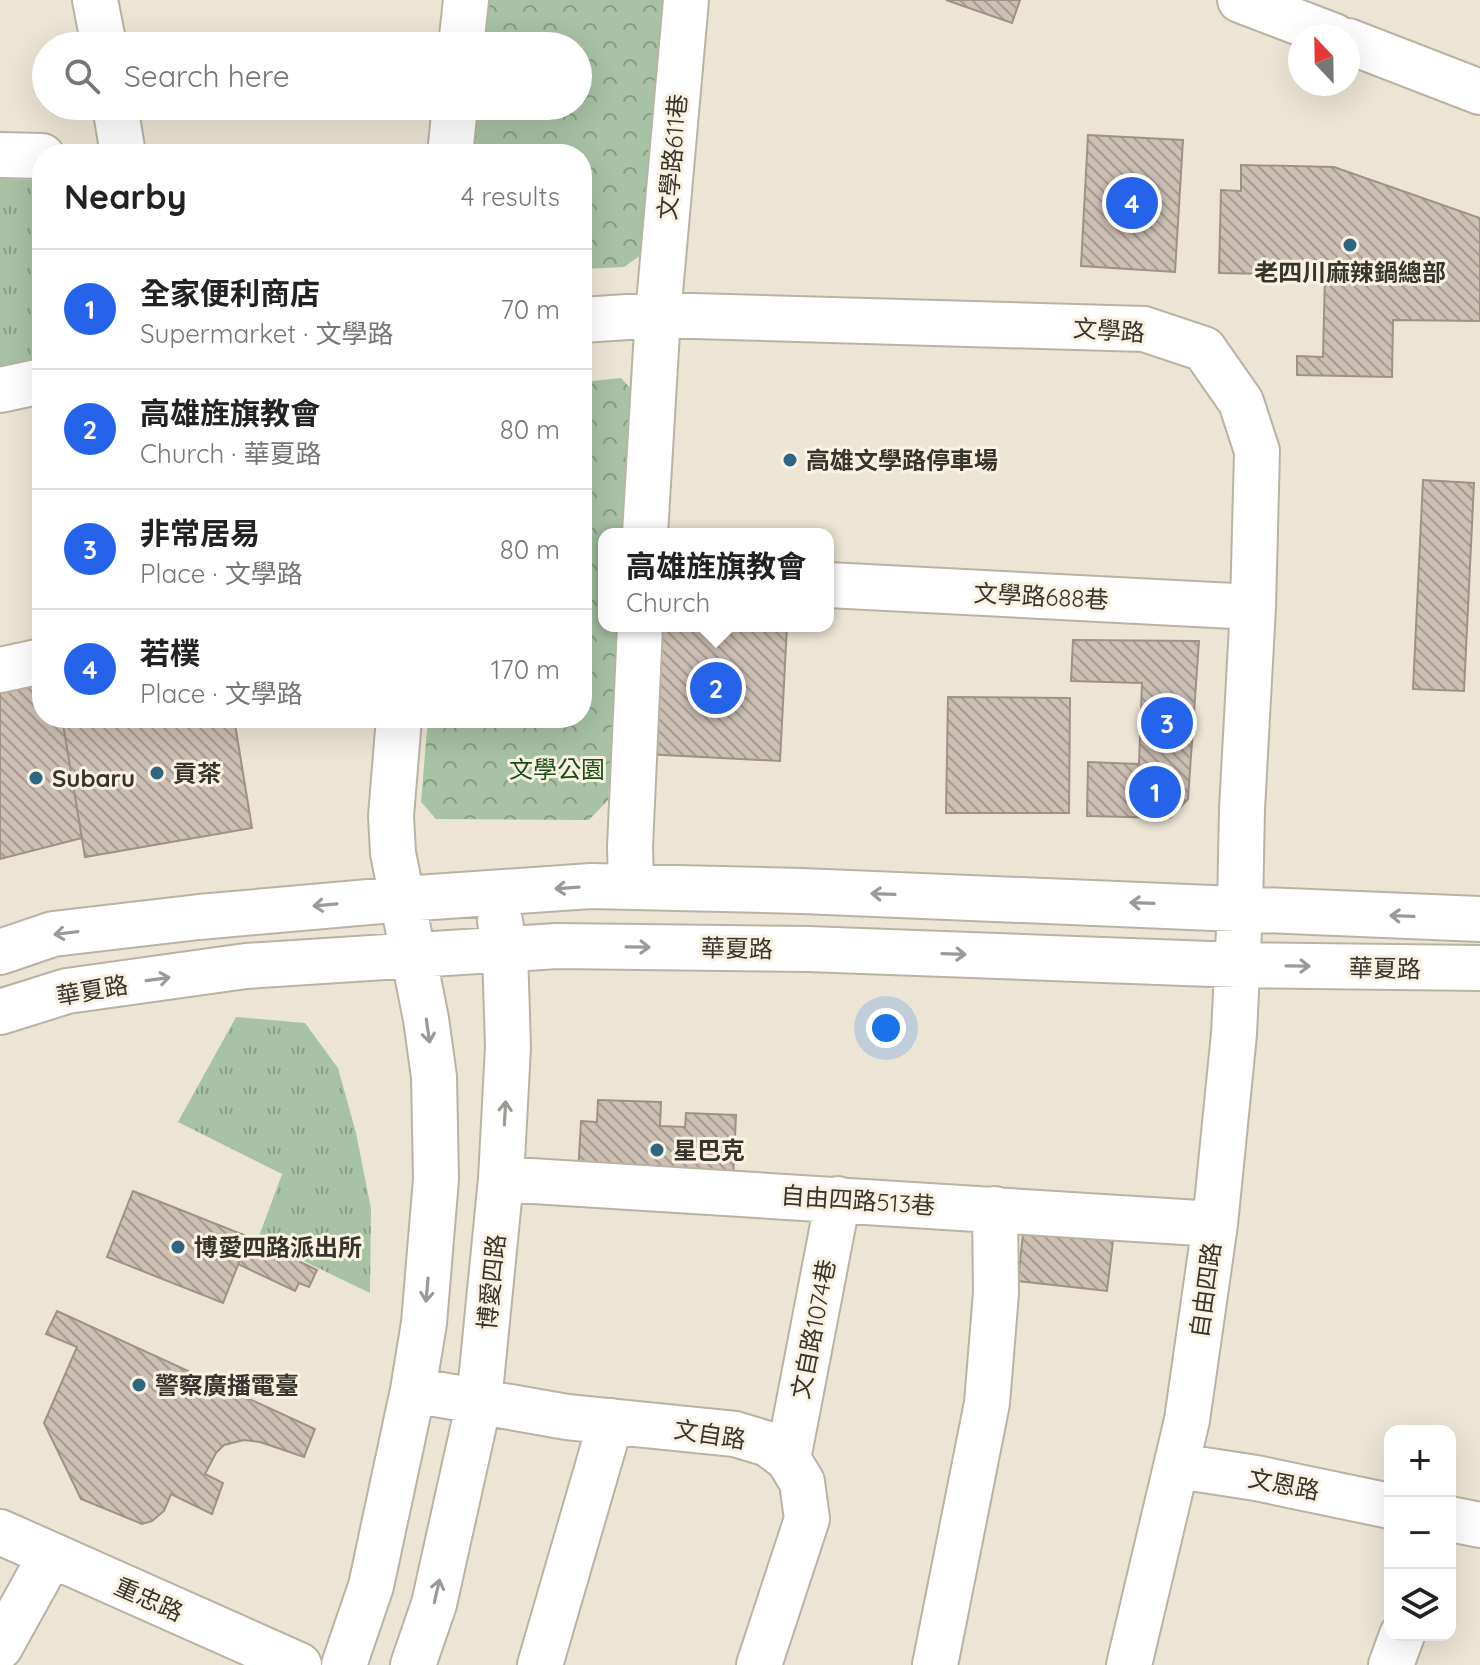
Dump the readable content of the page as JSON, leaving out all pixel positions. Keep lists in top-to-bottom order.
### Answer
{
  "streets": {
    "street": [
      "文學路611巷",
      "文學路",
      "文學路688巷",
      "華夏路",
      "自由四路513巷",
      "博愛四路",
      "自由四路",
      "文自路1074巷",
      "文自路",
      "文恩路",
      "重忠路"
    ]
  },
  "crossings": [
    ["文學路611巷", "文學路"],
    ["文學路", "文學路688巷"],
    ["文學路", "自由四路"],
    ["華夏路", "博愛四路"],
    ["華夏路", "自由四路"],
    ["自由四路513巷", "博愛四路"],
    ["自由四路513巷", "自由四路"],
    ["自由四路513巷", "文自路1074巷"],
    ["博愛四路", "文自路"],
    ["自由四路", "文恩路"],
    ["文自路1074巷", "文自路"]
  ],
  "parks": ["文學公園"],
  "places": [
    "老四川麻辣鍋總部",
    "高雄文學路停車場",
    "貢茶",
    "Subaru",
    "星巴克",
    "博愛四路派出所",
    "警察廣播電臺"
  ],
  "north": "top",
  "page": {
    "search": "Search here",
    "heading": ["Nearby", "4 results"],
    "pins": [
      "4",
      "2",
      "3",
      "1"
    ],
    "list": [
      {
        "mark": "1",
        "name": "全家便利商店",
        "note": "Supermarket · 文學路",
        "value": "70 m"
      },
      {
        "mark": "2",
        "name": "高雄旌旗教會",
        "note": "Church · 華夏路",
        "value": "80 m"
      },
      {
        "mark": "3",
        "name": "非常居易",
        "note": "Place · 文學路",
        "value": "80 m"
      },
      {
        "mark": "4",
        "name": "若樸",
        "note": "Place · 文學路",
        "value": "170 m"
      }
    ],
    "popup": ["高雄旌旗教會", "Church"],
    "map_buttons": ["+", "−"]
  }
}
